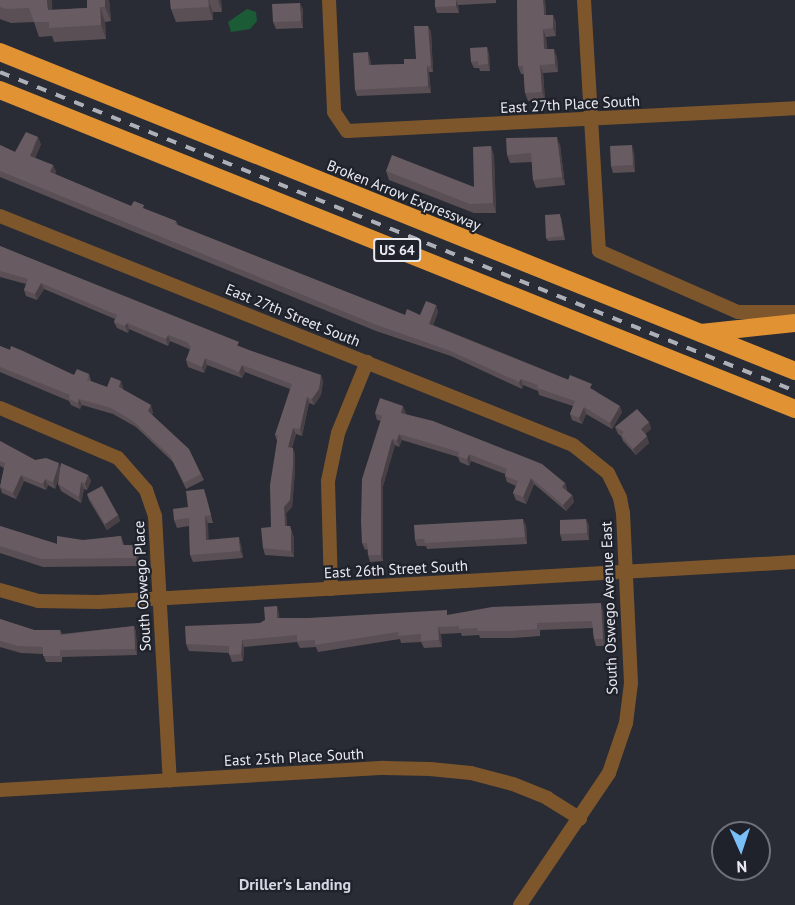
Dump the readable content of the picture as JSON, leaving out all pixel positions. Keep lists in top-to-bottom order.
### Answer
{
  "streets": {
    "highway": ["Broken Arrow Expressway", "US 64"],
    "street": [
      "East 27th Place South",
      "East 27th Street South",
      "East 26th Street South",
      "South Oswego Place",
      "South Oswego Avenue East",
      "East 25th Place South"
    ]
  },
  "crossings": [
    ["East 27th Street South", "South Oswego Avenue East"],
    ["East 26th Street South", "South Oswego Place"],
    ["East 26th Street South", "South Oswego Avenue East"],
    ["South Oswego Place", "East 25th Place South"],
    ["South Oswego Avenue East", "East 25th Place South"]
  ],
  "districts": ["Driller's Landing"],
  "north": "bottom"
}
